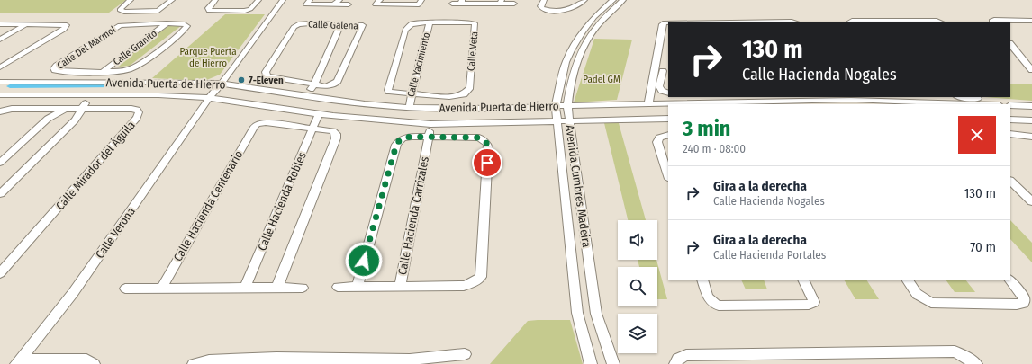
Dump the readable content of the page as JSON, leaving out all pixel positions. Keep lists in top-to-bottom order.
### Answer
{
  "streets": {
    "street": [
      "Calle Galena",
      "Calle Del Mármol",
      "Calle Granito",
      "Calle Veta",
      "Calle Yacimiento",
      "Avenida Puerta de Hierro",
      "Calle Mirador del Águila",
      "Avenida Cumbres Madeira",
      "Calle Hacienda Robles",
      "Calle Hacienda Centenario",
      "Calle Hacienda Carrizales",
      "Calle Verona"
    ]
  },
  "crossings": [
    ["Calle Del Mármol", "Calle Granito"],
    ["Calle Granito", "Avenida Puerta de Hierro"],
    ["Calle Veta", "Calle Yacimiento"],
    ["Calle Yacimiento", "Avenida Puerta de Hierro"],
    ["Avenida Puerta de Hierro", "Avenida Cumbres Madeira"],
    ["Avenida Puerta de Hierro", "Calle Hacienda Robles"],
    ["Avenida Puerta de Hierro", "Calle Hacienda Carrizales"],
    ["Avenida Puerta de Hierro", "Calle Verona"],
    ["Calle Hacienda Robles", "Calle Hacienda Centenario"]
  ],
  "parks": ["Parque Puerta de Hierro", "Padel GM"],
  "places": ["7-Eleven"],
  "page": {
    "turn": ["130 m", "Calle Hacienda Nogales"],
    "heading": ["3 min", "240 m · 08:00"],
    "list": [
      {
        "name": "Gira a la derecha",
        "note": "Calle Hacienda Nogales",
        "value": "130 m"
      },
      {
        "name": "Gira a la derecha",
        "note": "Calle Hacienda Portales",
        "value": "70 m"
      }
    ]
  }
}
